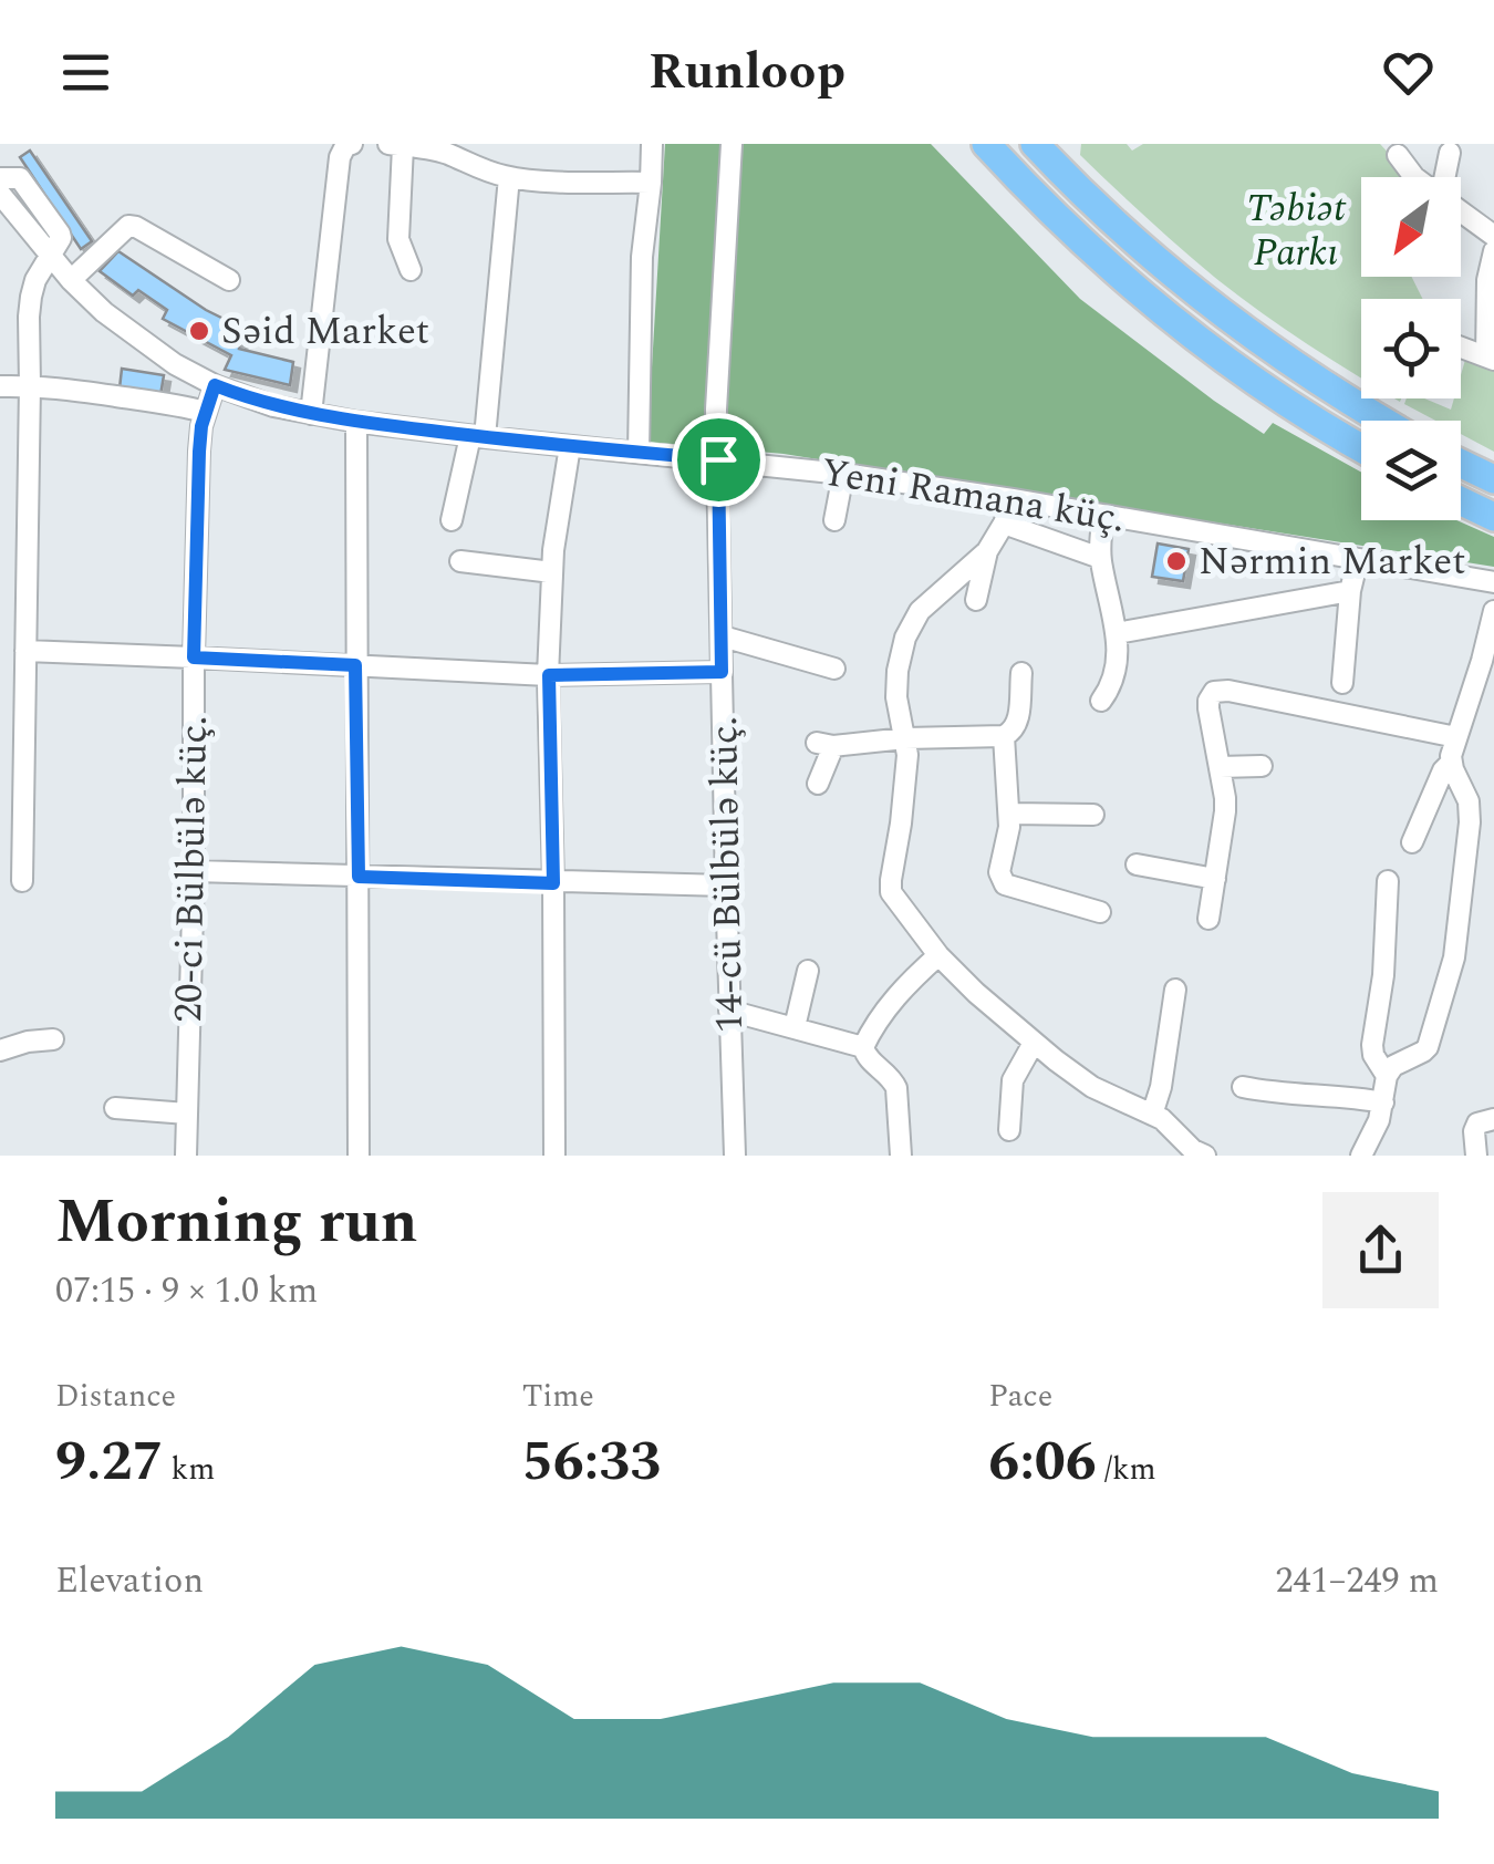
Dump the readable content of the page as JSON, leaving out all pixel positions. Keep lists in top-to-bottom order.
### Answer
{
  "streets": {
    "street": ["Yeni Ramana küç.", "20-ci Bülbülə küç.", "14-cü Bülbülə küç."]
  },
  "crossings": [
    ["Yeni Ramana küç.", "20-ci Bülbülə küç."],
    ["Yeni Ramana küç.", "14-cü Bülbülə küç."]
  ],
  "parks": ["Təbiət Parkı"],
  "places": ["Səid Market", "Nərmin Market"],
  "north": "bottom left",
  "page": {
    "header": "Runloop",
    "heading": ["Morning run", "07:15 · 9 × 1.0 km"],
    "stats": [
      ["Distance", "9.27 km"],
      ["Time", "56:33"],
      ["Pace", "6:06 /km"]
    ],
    "chart": ["Elevation", "241–249 m"]
  }
}
